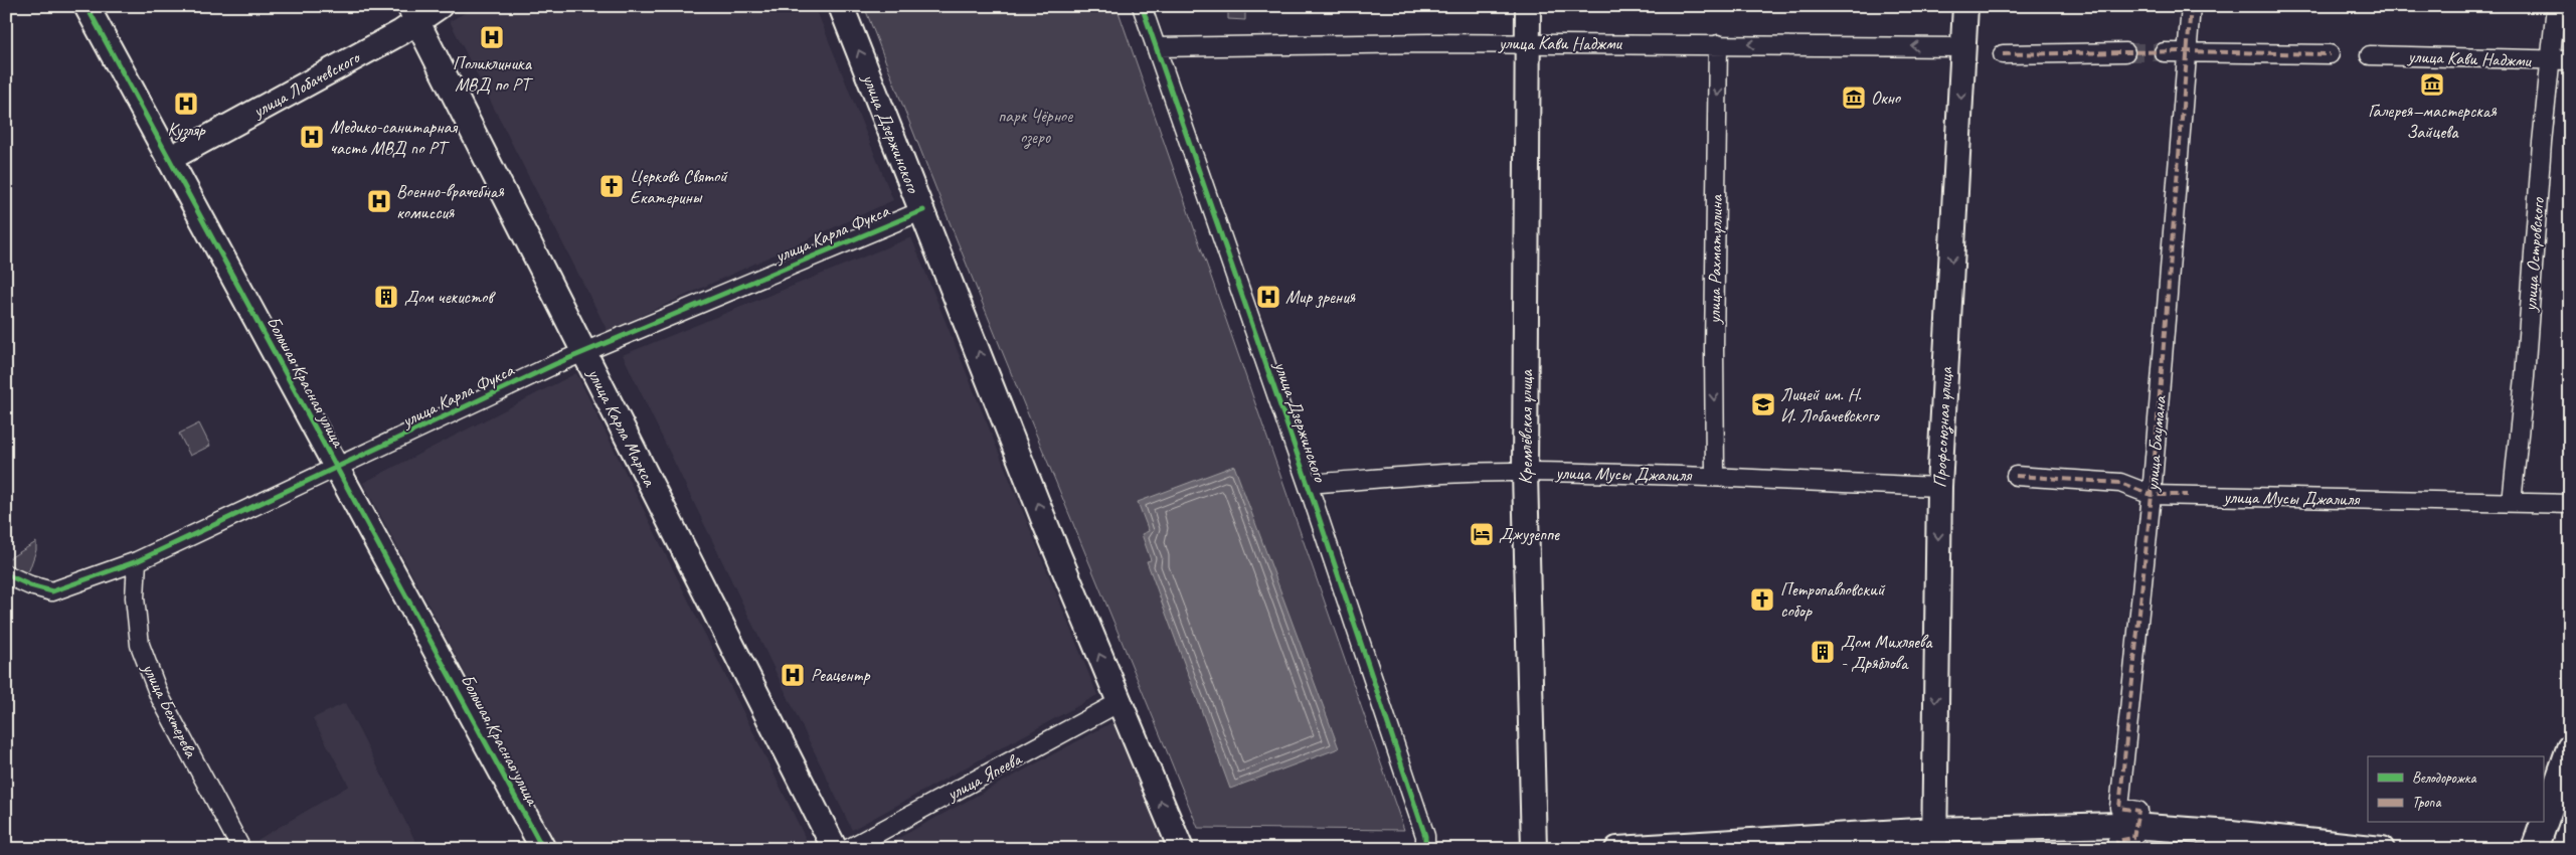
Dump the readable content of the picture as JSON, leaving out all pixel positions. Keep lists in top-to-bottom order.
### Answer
{
  "streets": {
    "main road": [
      "улица Лобачевского",
      "улица Дзержинского",
      "Большая Красная улица",
      "улица Карла Маркса",
      "Кремлёвская улица",
      "Профсоюзная улица"
    ],
    "street": [
      "улица Кави Наджми",
      "улица Карла Фукса",
      "улица Островского",
      "улица Рахматуллина",
      "улица Баумана",
      "улица Мусы Джалиля",
      "улица Бехтерева",
      "улица Япеева"
    ]
  },
  "crossings": [
    ["улица Кави Наджми", "улица Дзержинского"],
    ["улица Кави Наджми", "улица Островского"],
    ["улица Кави Наджми", "улица Рахматуллина"],
    ["улица Кави Наджми", "Кремлёвская улица"],
    ["улица Кави Наджми", "Профсоюзная улица"],
    ["улица Лобачевского", "Большая Красная улица"],
    ["улица Лобачевского", "улица Карла Маркса"],
    ["улица Дзержинского", "улица Карла Фукса"],
    ["улица Дзержинского", "улица Мусы Джалиля"],
    ["улица Дзержинского", "улица Япеева"],
    ["улица Карла Фукса", "Большая Красная улица"],
    ["улица Карла Фукса", "улица Карла Маркса"],
    ["улица Карла Фукса", "улица Бехтерева"],
    ["улица Островского", "улица Мусы Джалиля"],
    ["улица Рахматуллина", "улица Мусы Джалиля"],
    ["улица Карла Маркса", "улица Япеева"],
    ["Кремлёвская улица", "улица Мусы Джалиля"],
    ["Профсоюзная улица", "улица Мусы Джалиля"],
    ["улица Баумана", "улица Мусы Джалиля"]
  ],
  "one_way": ["улица Дзержинского", "улица Рахматуллина", "Профсоюзная улица"],
  "parks": ["парк Чёрное озеро"],
  "places": {
    "hospital": [
      "Поликлиника МВД по РТ",
      "Кузляр",
      "Медико-санитарная часть МВД по РТ",
      "Военно-врачебная комиссия",
      "Мир зрения",
      "Реацентр"
    ],
    "museum": ["Галерея—мастерская Зайцева", "Окно"],
    "church": ["Церковь Святой Екатерины", "Петропавловский собор"],
    "building": ["Дом чекистов", "Дом Михляева - Дряблова"],
    "school or university": ["Лицей им. Н. И. Лобачевского"],
    "hotel": ["Джузеппе"]
  },
  "legend": ["Велодорожка", "Тропа"]
}
